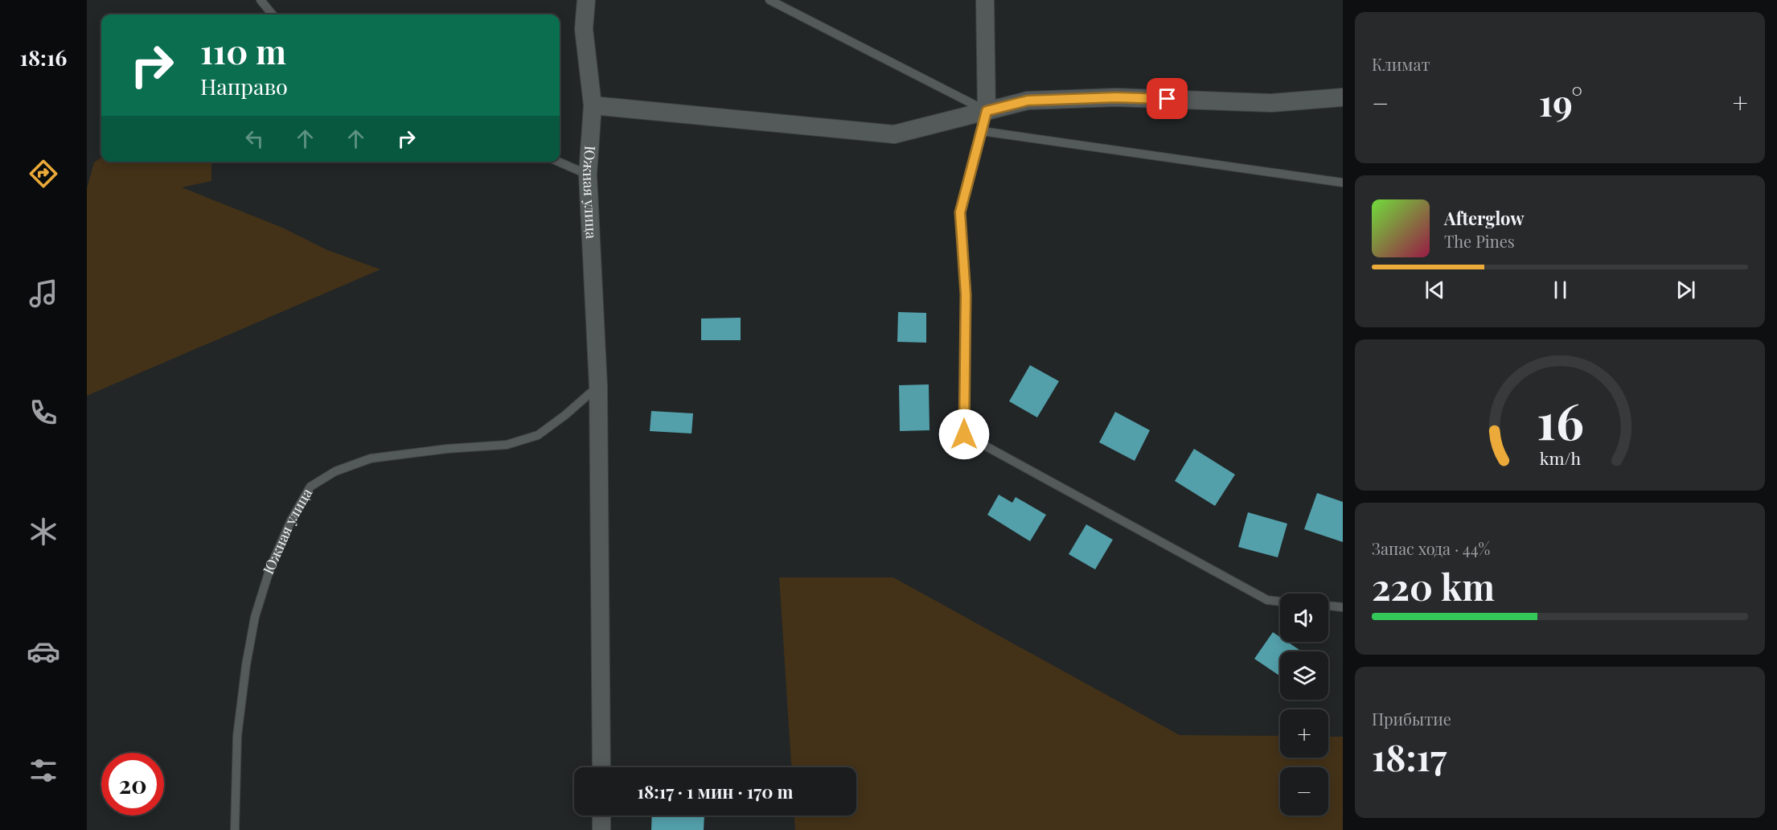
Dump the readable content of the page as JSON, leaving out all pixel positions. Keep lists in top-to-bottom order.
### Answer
{
  "streets": {
    "street": ["Южная улица"]
  },
  "page": {
    "tabs": "18:16",
    "tile": [
      "Климат",
      ["Запас хода · 44%", "220 km"],
      ["Прибытие", "18:17"]
    ],
    "turn": ["110 m", "Направо"],
    "heat": ["−", "19°", "+"],
    "song": ["Afterglow", "The Pines"],
    "map_buttons": ["+", "−"],
    "limit": "20",
    "trip": "18:17 · 1 мин · 170 m",
    "gauge": ["16", "km/h"]
  }
}
